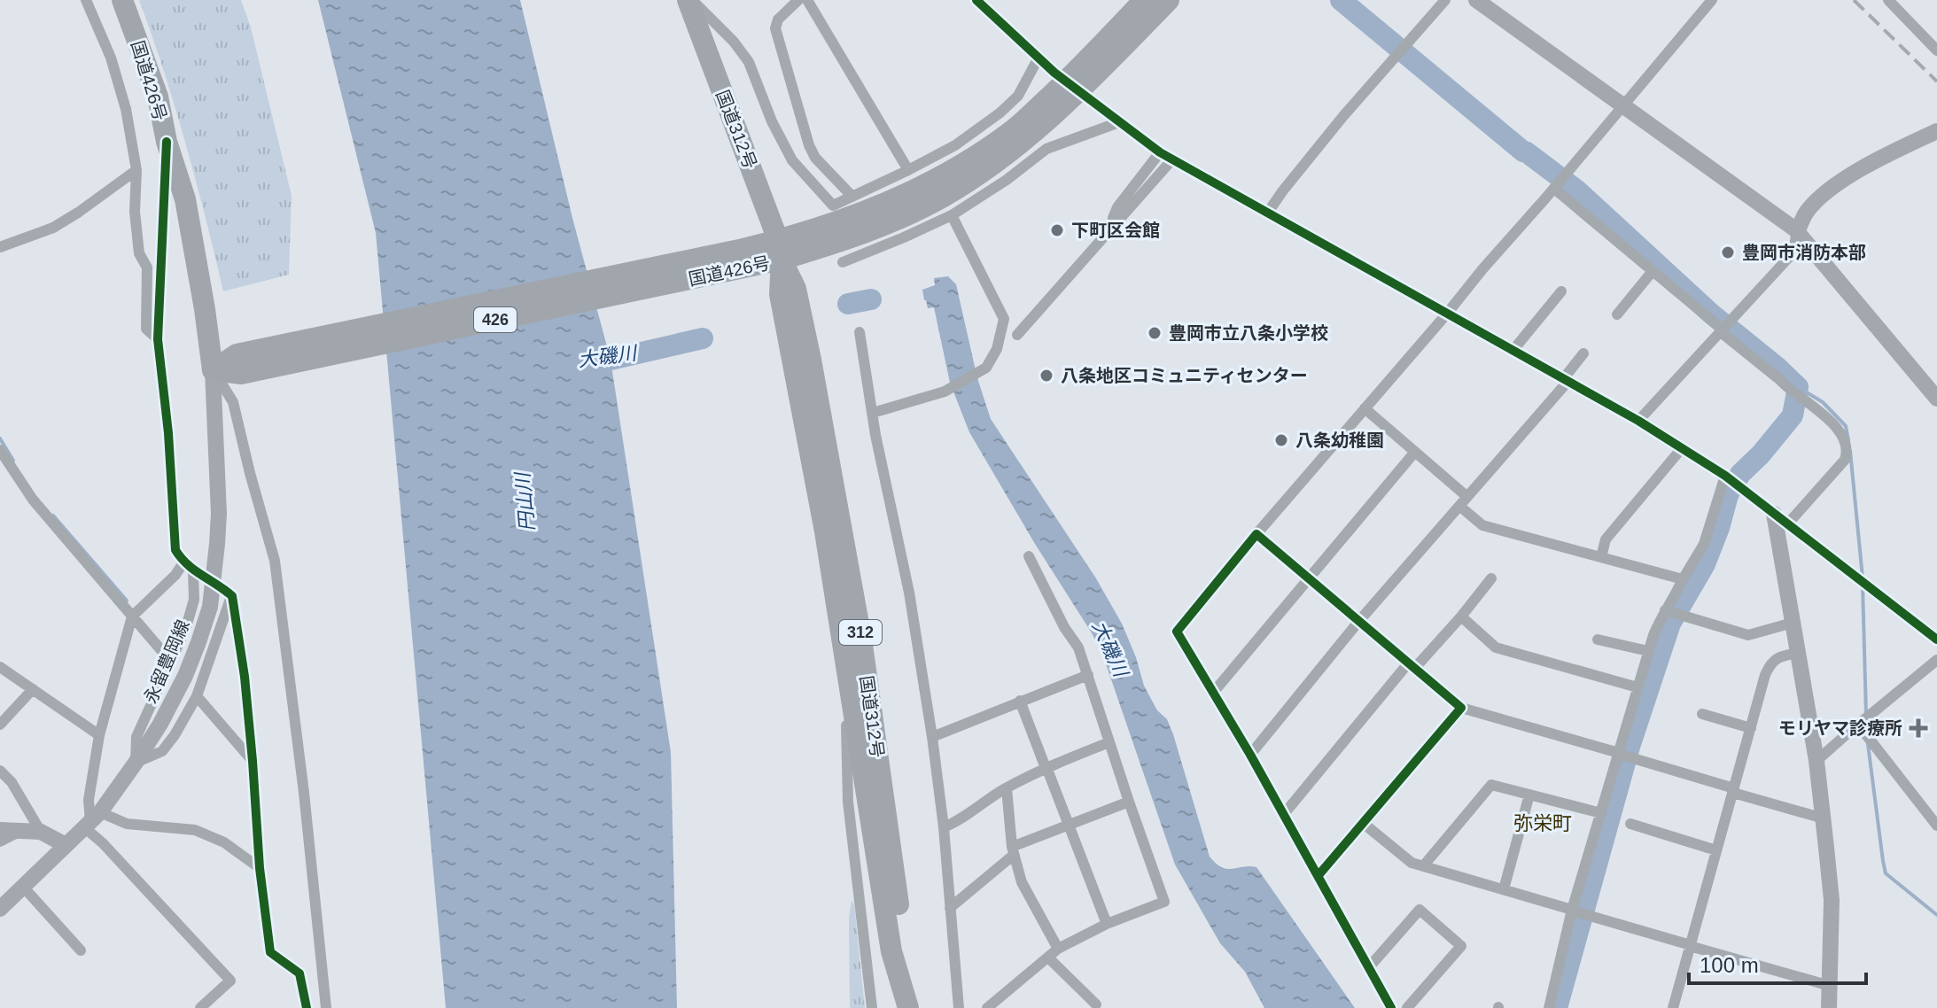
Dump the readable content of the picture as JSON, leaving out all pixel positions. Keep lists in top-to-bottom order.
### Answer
{
  "streets": {
    "highway": [
      "国道426号",
      "国道312号",
      "426",
      "312"
    ],
    "street": ["永留豊岡線"]
  },
  "crossings": [
    ["国道426号", "国道312号"],
    ["国道426号", "永留豊岡線"]
  ],
  "districts": ["弥栄町"],
  "water": ["大磯川", "円山川"],
  "places": {
    "other": [
      "下町区会館",
      "豊岡市消防本部",
      "豊岡市立八条小学校",
      "八条地区コミュニティセンター",
      "八条幼稚園"
    ],
    "health": ["モリヤマ診療所"]
  },
  "scale_bar": "100 m"
}
